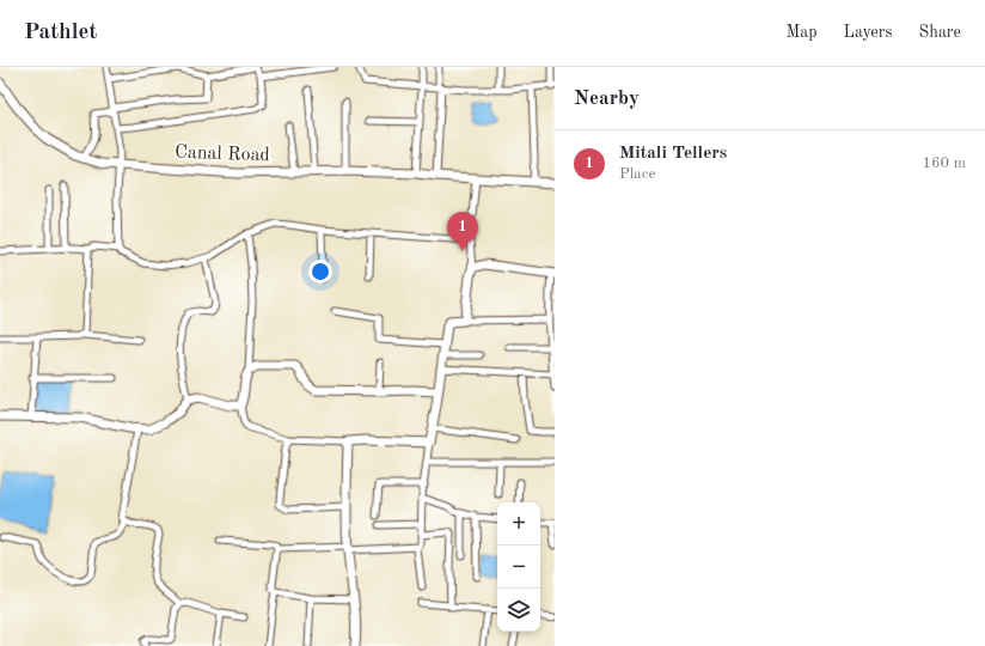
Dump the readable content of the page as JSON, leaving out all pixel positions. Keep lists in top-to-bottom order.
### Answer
{
  "streets": {
    "street": ["Canal Road"]
  },
  "page": {
    "header": "Pathlet",
    "nav": ["Map", "Layers", "Share"],
    "heading": "Nearby",
    "list": [
      {
        "mark": "1",
        "name": "Mitali Tellers",
        "note": "Place",
        "value": "160 m"
      }
    ],
    "pins": "1",
    "map_buttons": ["+", "−"]
  }
}
